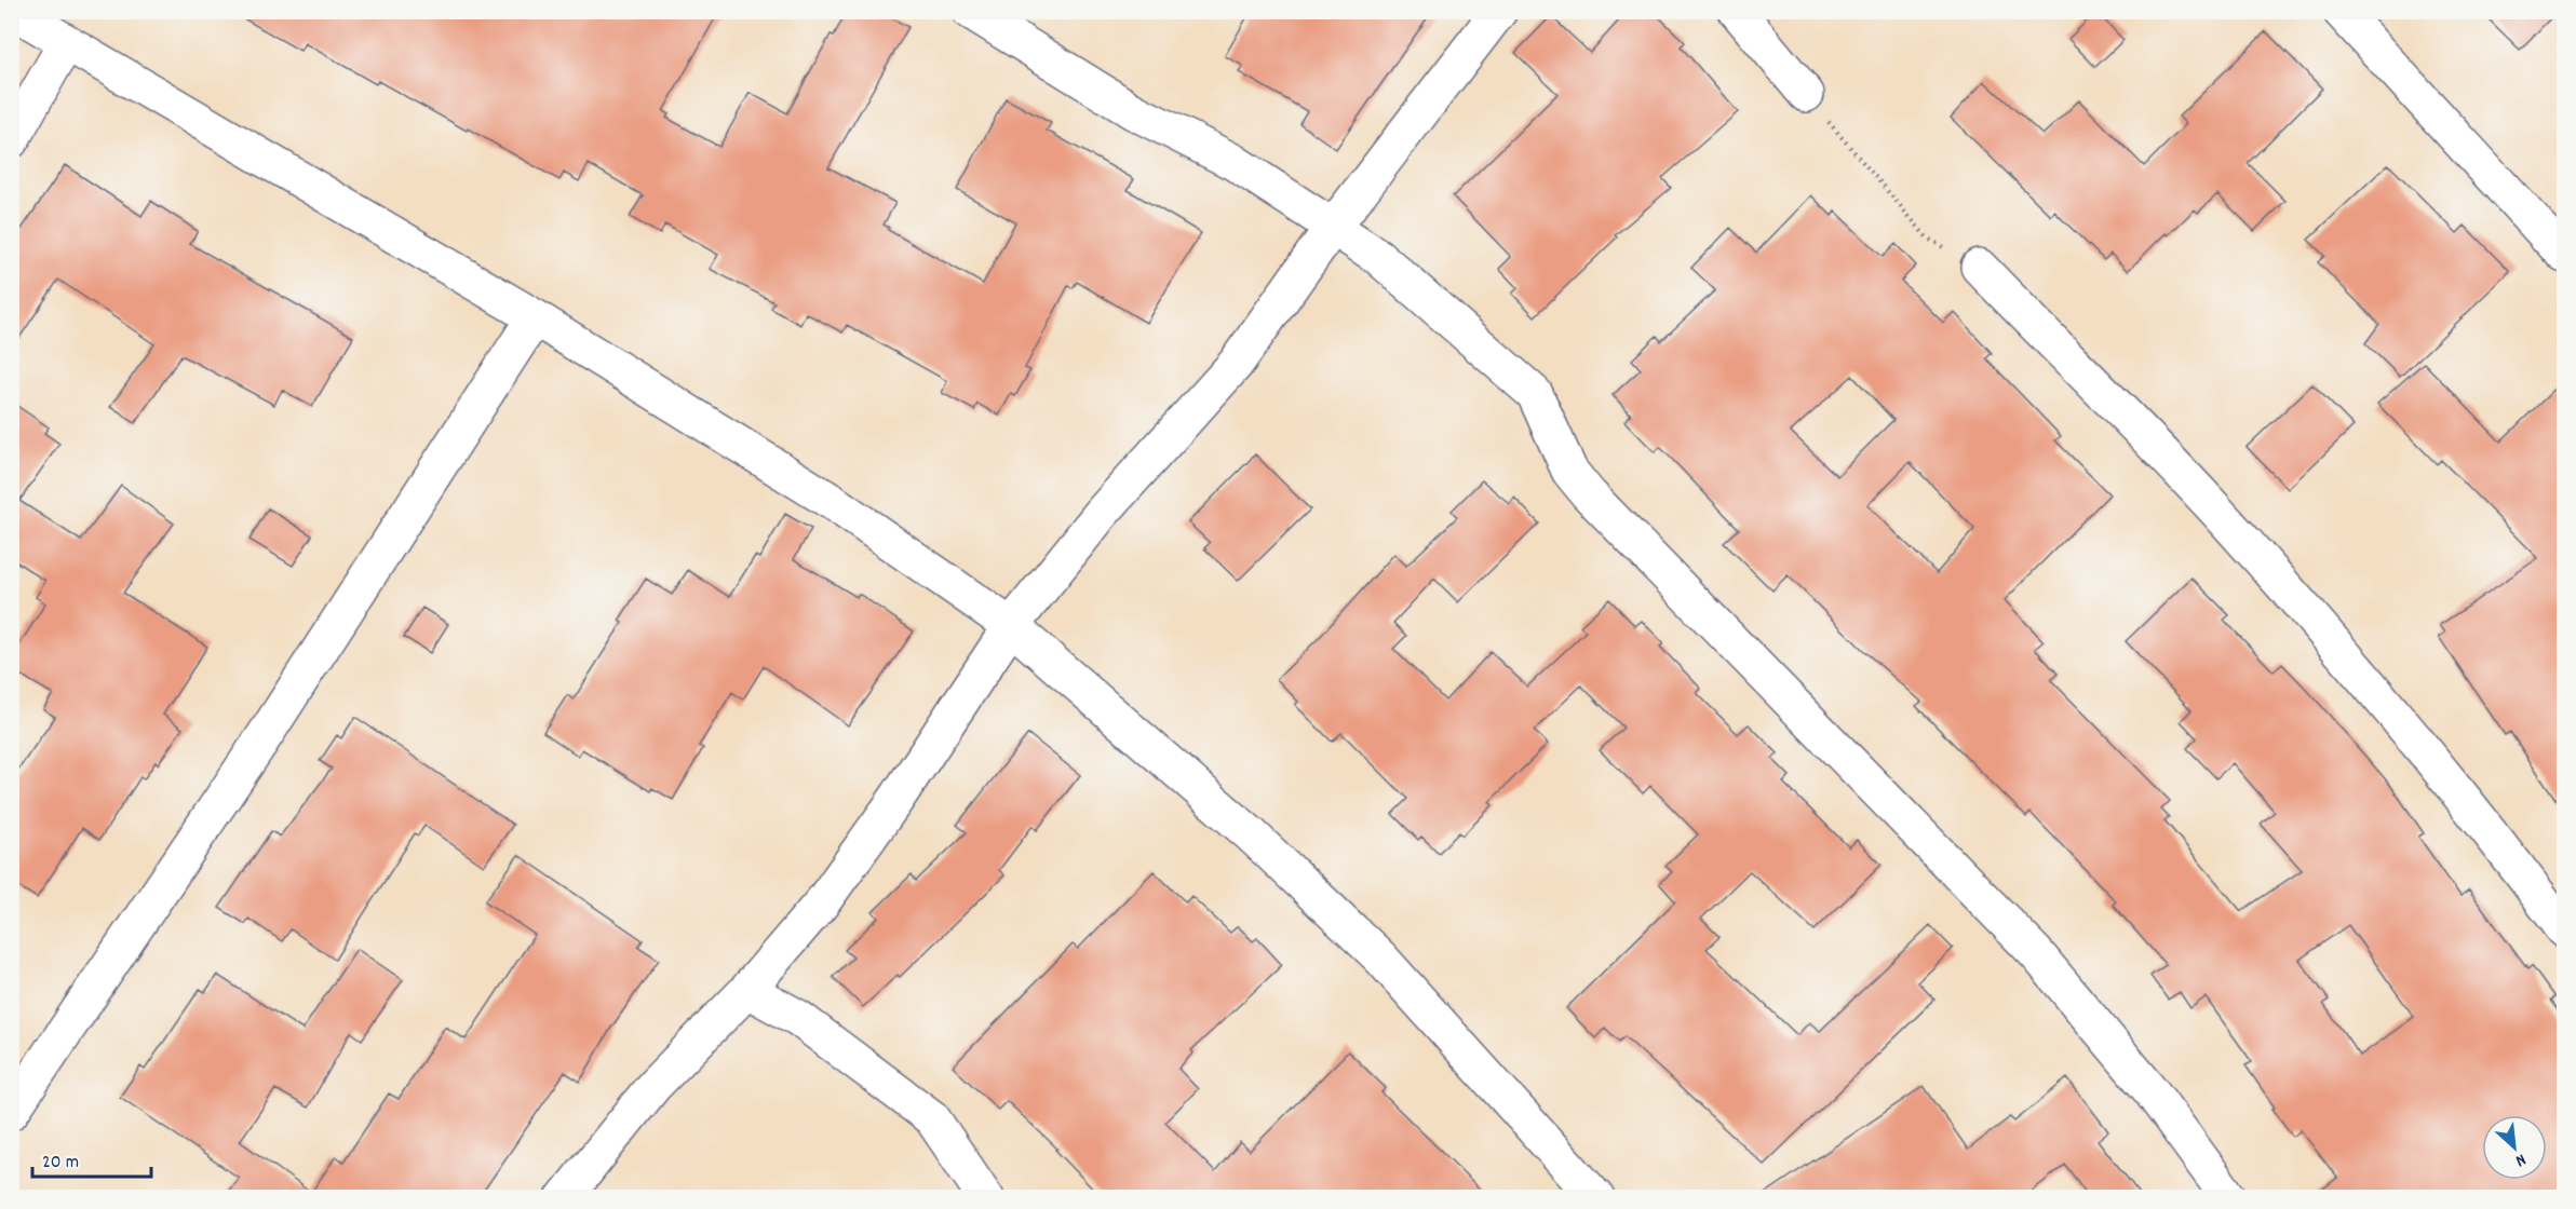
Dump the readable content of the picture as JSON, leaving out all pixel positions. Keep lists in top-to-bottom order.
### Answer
{
  "scale_bar": "20 m",
  "north": "bottom right"
}
